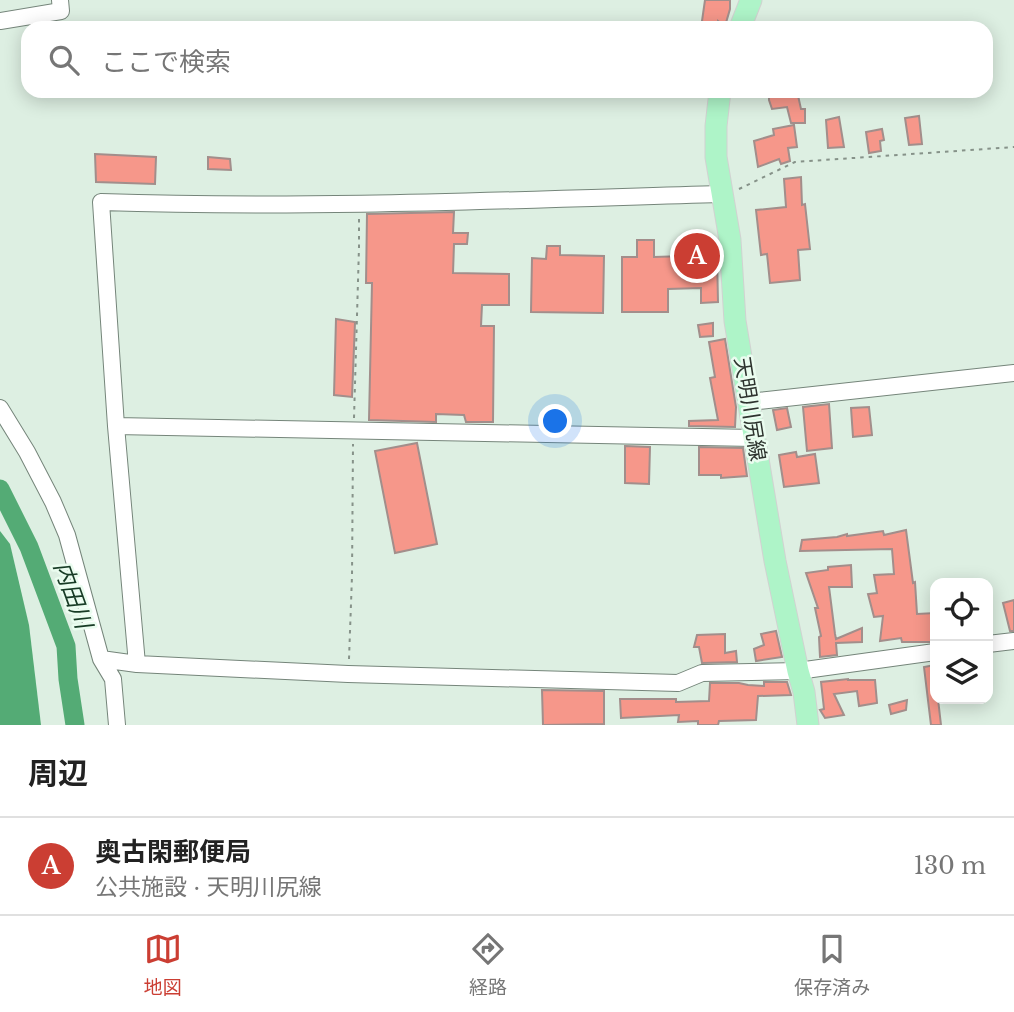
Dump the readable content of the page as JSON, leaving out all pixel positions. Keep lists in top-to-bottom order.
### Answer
{
  "streets": {
    "main road": ["天明川尻線"]
  },
  "water": ["内田川"],
  "page": {
    "search": "ここで検索",
    "pins": "A",
    "heading": "周辺",
    "list": [
      {
        "mark": "A",
        "name": "奥古閑郵便局",
        "note": "公共施設 · 天明川尻線",
        "value": "130 m"
      }
    ],
    "nav": ["地図", "経路", "保存済み"]
  }
}
